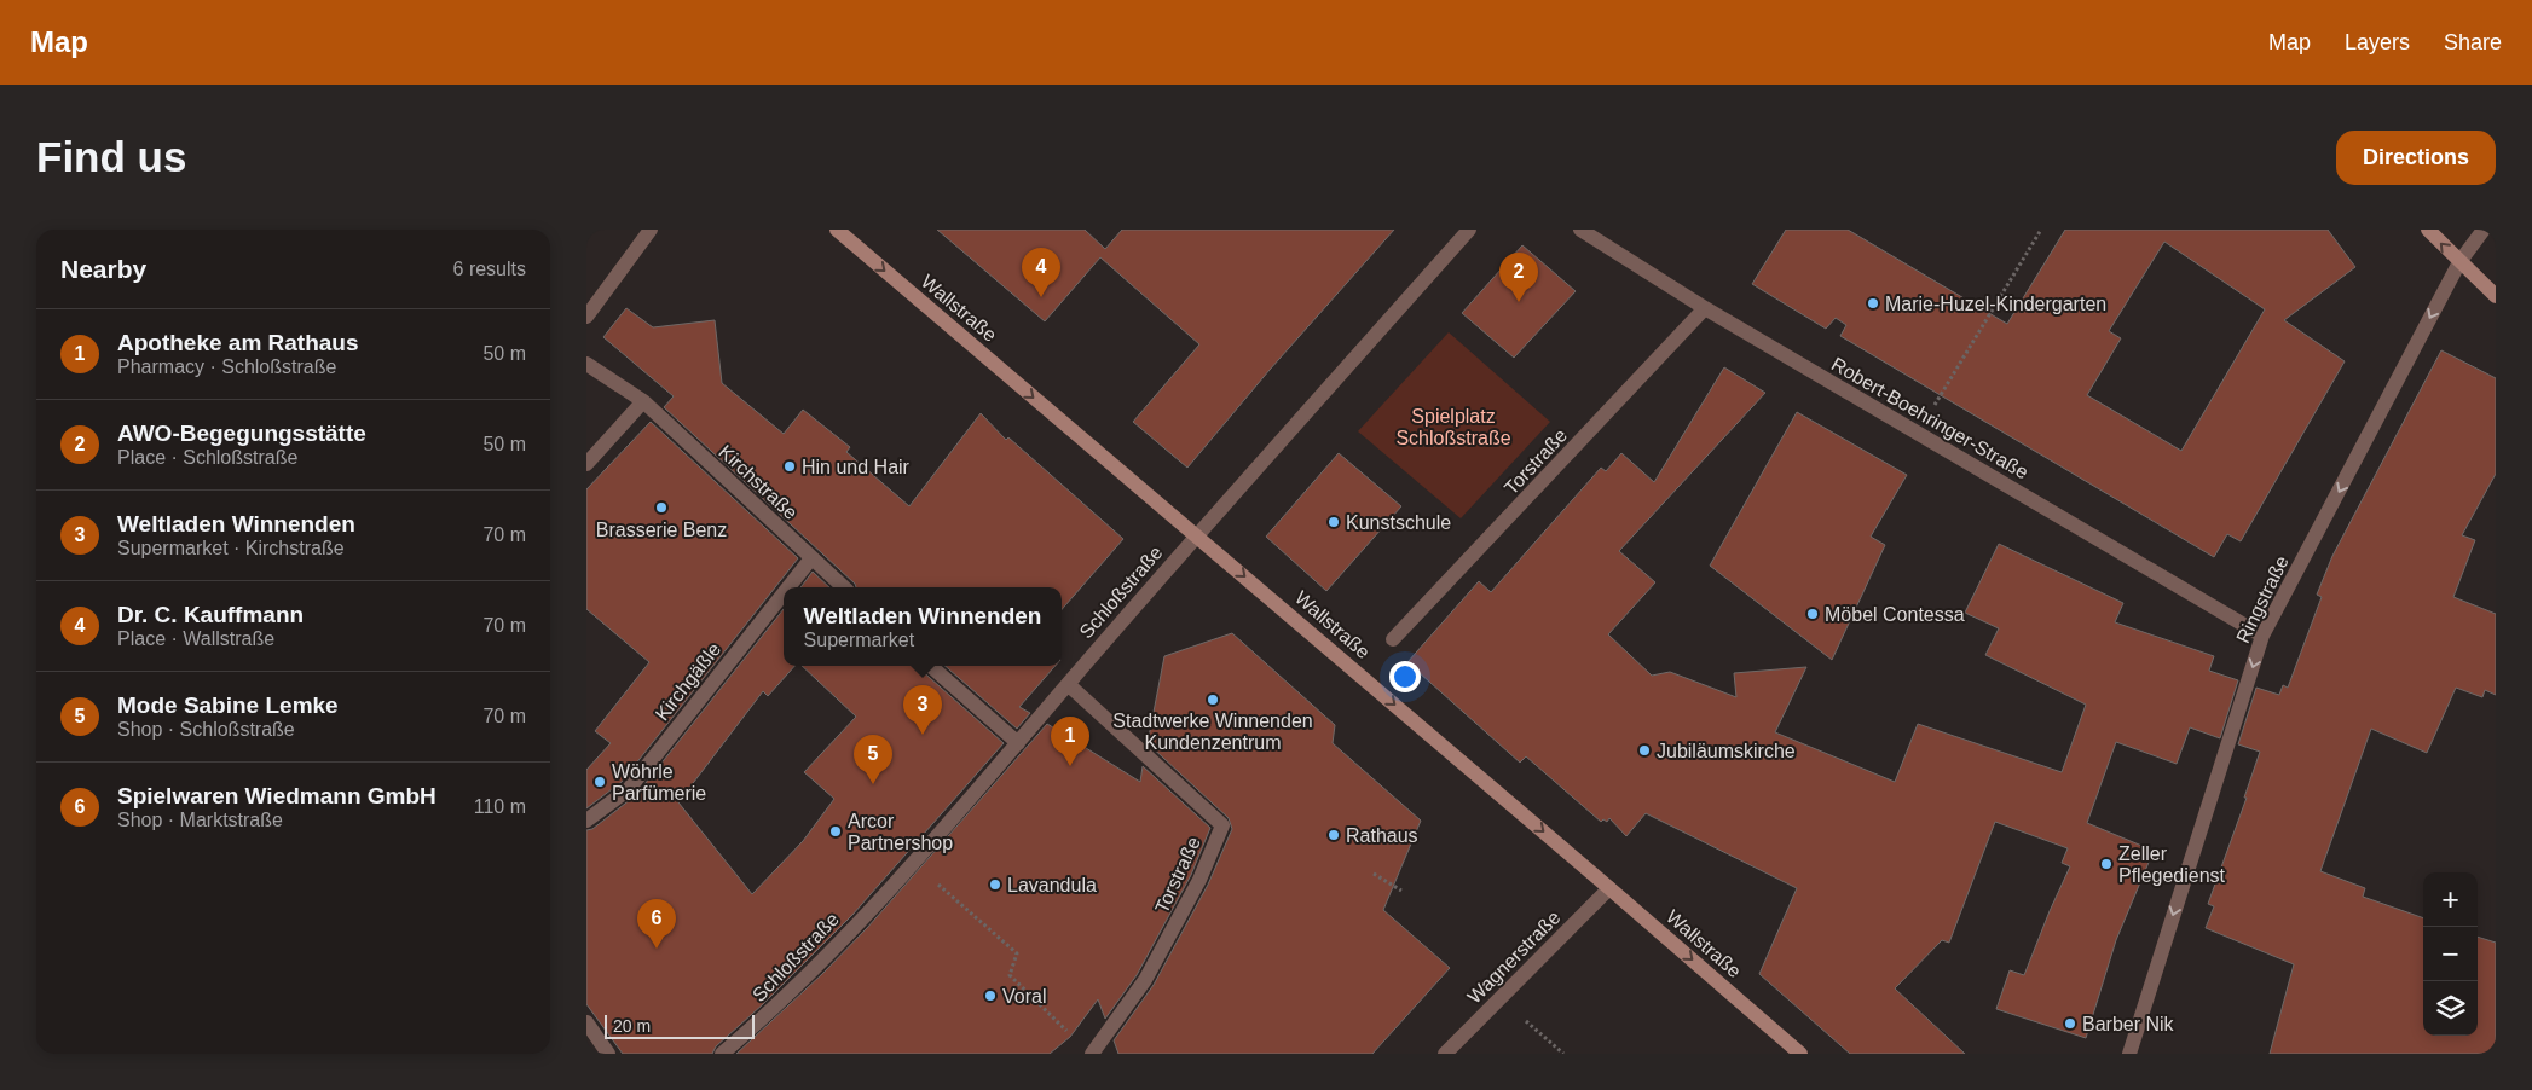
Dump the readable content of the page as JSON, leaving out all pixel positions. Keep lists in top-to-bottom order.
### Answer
{
  "streets": {
    "street": [
      "Wallstraße",
      "Robert-Boehringer-Straße",
      "Torstraße",
      "Kirchstraße",
      "Schloßstraße",
      "Ringstraße",
      "Kirchgäßle",
      "Wagnerstraße"
    ]
  },
  "crossings": [
    ["Wallstraße", "Schloßstraße"],
    ["Wallstraße", "Wagnerstraße"],
    ["Robert-Boehringer-Straße", "Torstraße"],
    ["Robert-Boehringer-Straße", "Ringstraße"],
    ["Torstraße", "Schloßstraße"],
    ["Kirchstraße", "Kirchgäßle"]
  ],
  "one_way": ["Wallstraße", "Ringstraße"],
  "parks": ["Spielplatz Schloßstraße"],
  "places": [
    "Marie-Huzel-Kindergarten",
    "Hin und Hair",
    "Brasserie Benz",
    "Kunstschule",
    "Möbel Contessa",
    "Stadtwerke Winnenden Kundenzentrum",
    "Jubiläumskirche",
    "Wöhrle Parfümerie",
    "Arcor Partnershop",
    "Rathaus",
    "Zeller Pflegedienst",
    "Lavandula",
    "Voral",
    "Barber Nik"
  ],
  "scale_bar": "20 m",
  "page": {
    "header": "Map",
    "nav": ["Map", "Layers", "Share"],
    "buttons": "Directions",
    "title": "Find us",
    "heading": ["Nearby", "6 results"],
    "pins": [
      "4",
      "2",
      "3",
      "1",
      "5",
      "6"
    ],
    "list": [
      {
        "mark": "1",
        "name": "Apotheke am Rathaus",
        "note": "Pharmacy · Schloßstraße",
        "value": "50 m"
      },
      {
        "mark": "2",
        "name": "AWO-Begegungsstätte",
        "note": "Place · Schloßstraße",
        "value": "50 m"
      },
      {
        "mark": "3",
        "name": "Weltladen Winnenden",
        "note": "Supermarket · Kirchstraße",
        "value": "70 m"
      },
      {
        "mark": "4",
        "name": "Dr. C. Kauffmann",
        "note": "Place · Wallstraße",
        "value": "70 m"
      },
      {
        "mark": "5",
        "name": "Mode Sabine Lemke",
        "note": "Shop · Schloßstraße",
        "value": "70 m"
      },
      {
        "mark": "6",
        "name": "Spielwaren Wiedmann GmbH",
        "note": "Shop · Marktstraße",
        "value": "110 m"
      }
    ],
    "popup": ["Weltladen Winnenden", "Supermarket"],
    "map_buttons": ["+", "−"],
    "scale": "20 m"
  }
}
